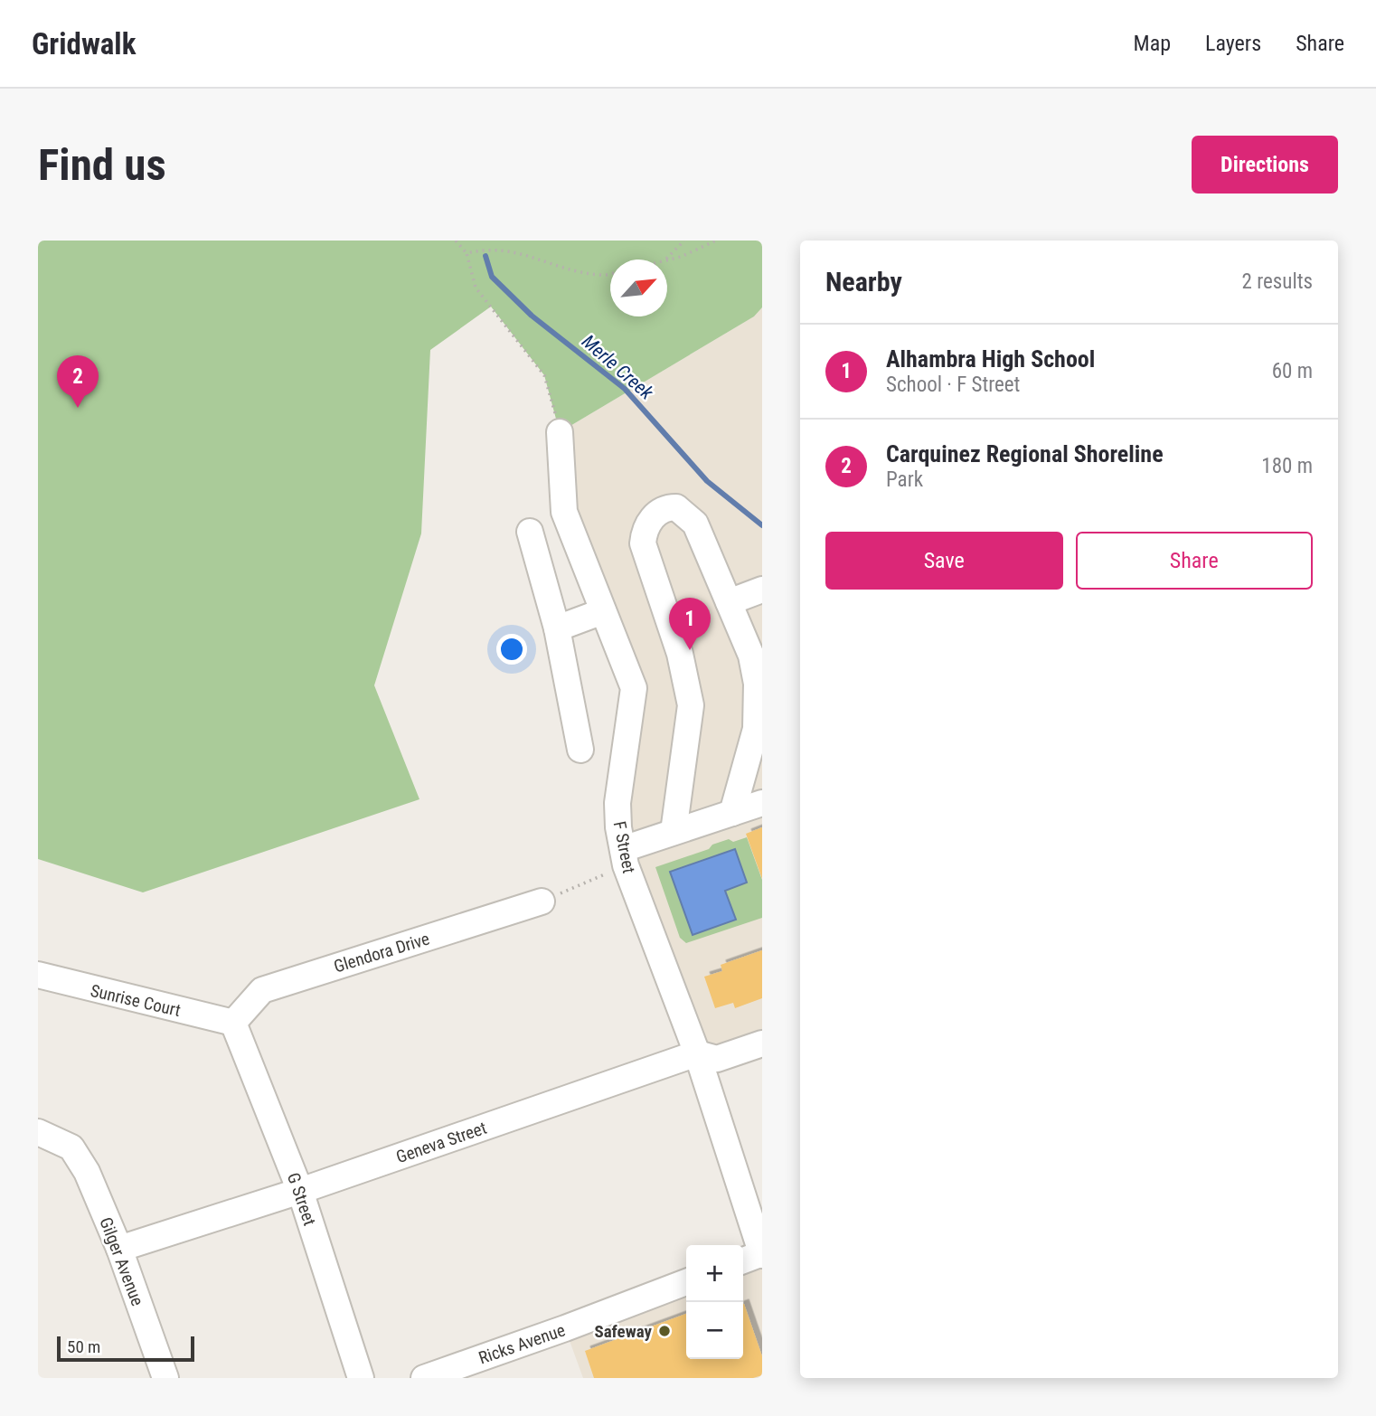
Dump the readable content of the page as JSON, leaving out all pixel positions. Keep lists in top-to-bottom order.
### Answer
{
  "streets": {
    "street": [
      "F Street",
      "Glendora Drive",
      "Sunrise Court",
      "Geneva Street",
      "G Street",
      "Gilger Avenue",
      "Ricks Avenue"
    ]
  },
  "crossings": [
    ["F Street", "Geneva Street"],
    ["Glendora Drive", "Sunrise Court"],
    ["Glendora Drive", "G Street"],
    ["Sunrise Court", "G Street"],
    ["Geneva Street", "G Street"],
    ["Geneva Street", "Gilger Avenue"]
  ],
  "water": ["Merle Creek"],
  "places": ["Safeway"],
  "scale_bar": "50 m",
  "north": "top right",
  "page": {
    "header": "Gridwalk",
    "nav": ["Map", "Layers", "Share"],
    "buttons": [
      "Directions",
      ["Save", "Share"]
    ],
    "title": "Find us",
    "heading": ["Nearby", "2 results"],
    "list": [
      {
        "mark": "1",
        "name": "Alhambra High School",
        "note": "School · F Street",
        "value": "60 m"
      },
      {
        "mark": "2",
        "name": "Carquinez Regional Shoreline",
        "note": "Park",
        "value": "180 m"
      }
    ],
    "pins": ["2", "1"],
    "map_buttons": ["+", "−"],
    "scale": "50 m"
  }
}
